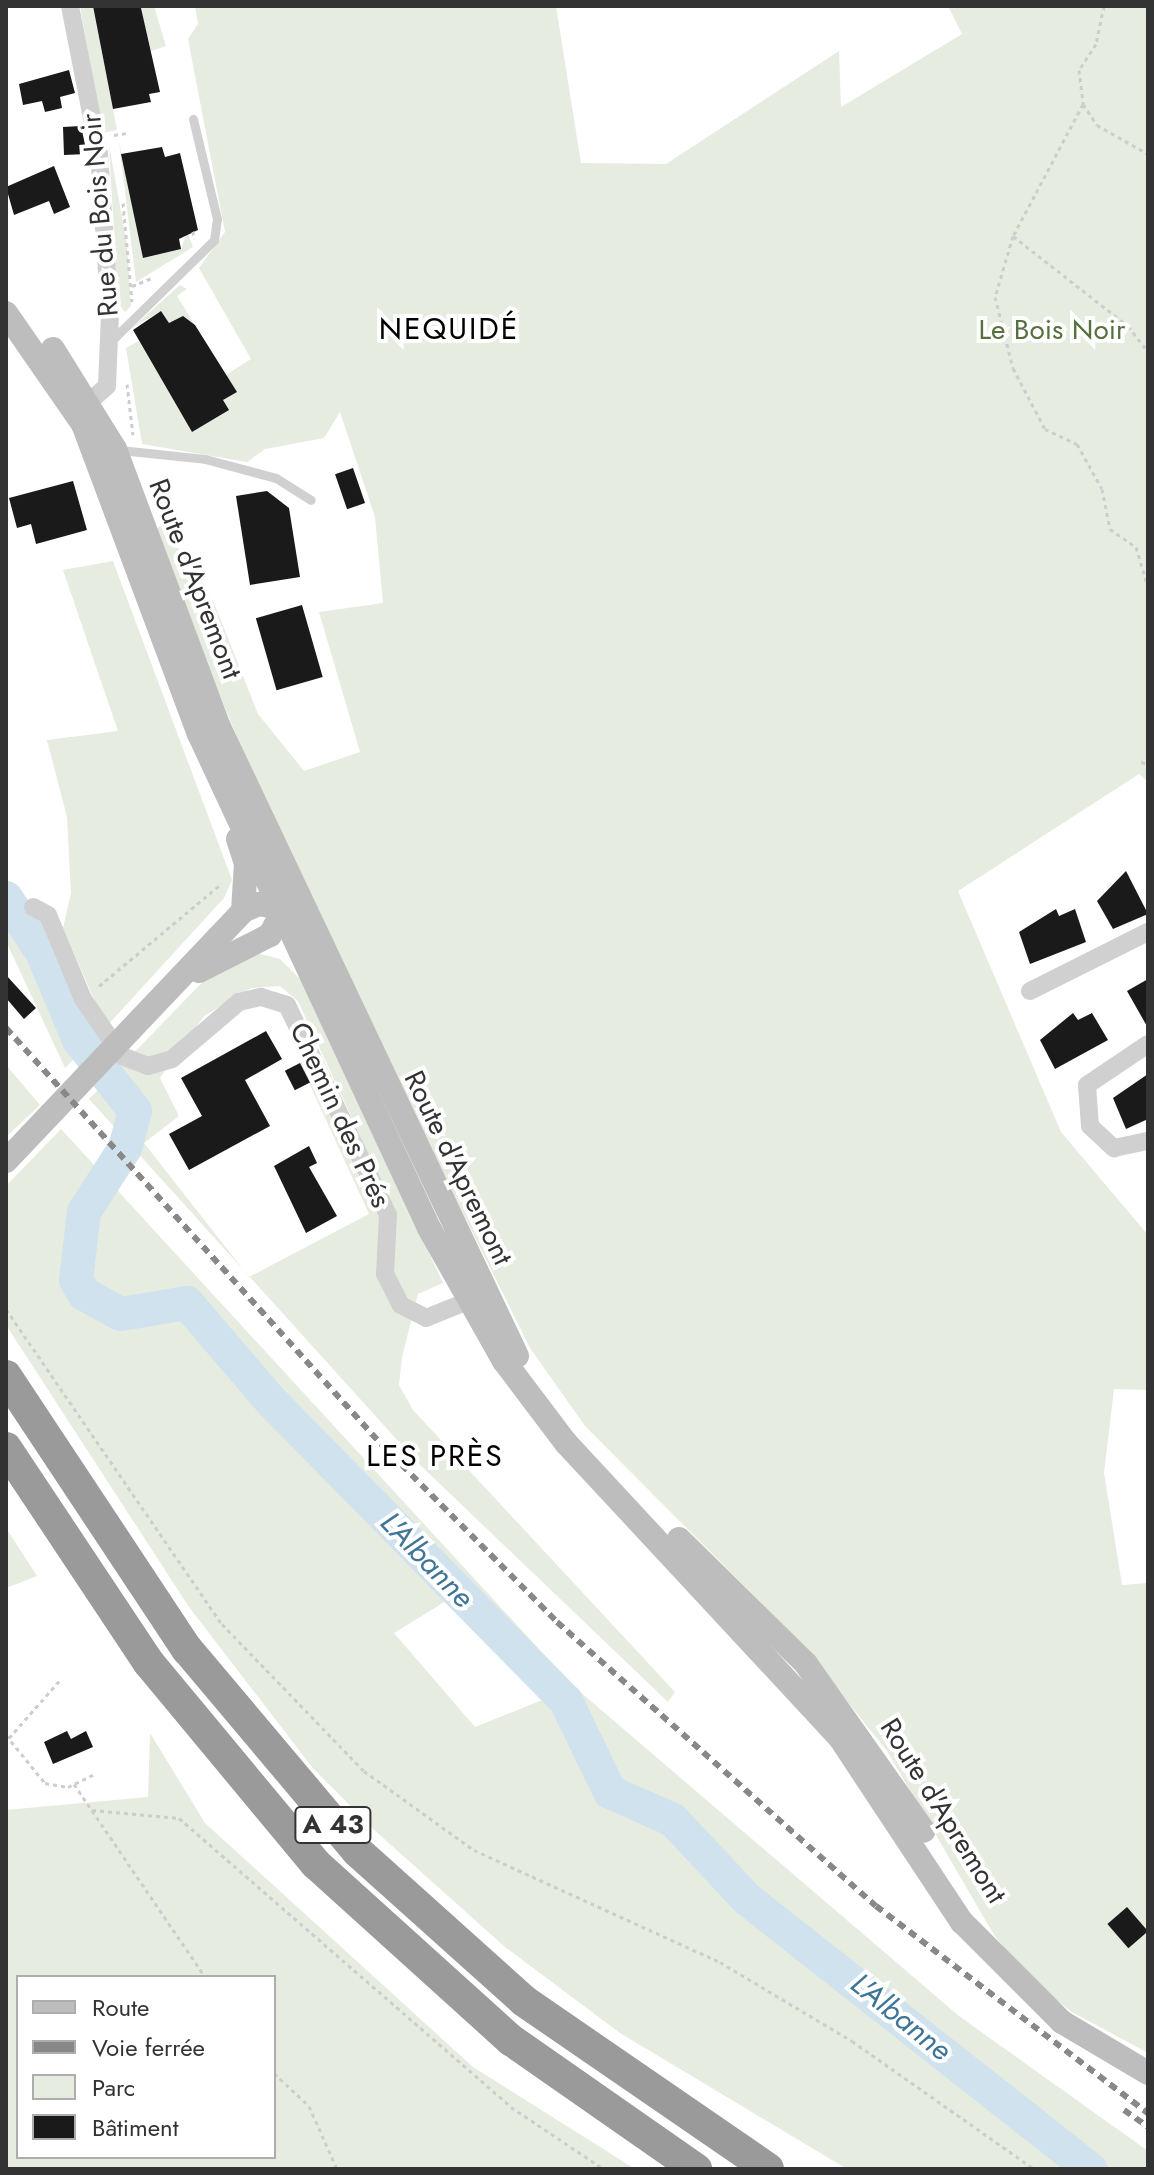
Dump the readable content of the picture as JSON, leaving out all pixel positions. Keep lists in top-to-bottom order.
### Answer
{
  "streets": {
    "highway": ["A 43"],
    "main road": ["Route d'Apremont"],
    "street": ["Rue du Bois Noir", "Chemin des Prés"]
  },
  "crossings": [
    ["Rue du Bois Noir", "Route d'Apremont"],
    ["Route d'Apremont", "Chemin des Prés"]
  ],
  "districts": ["NEQUIDÉ", "LES PRÈS"],
  "water": ["L'Albanne"],
  "parks": ["Le Bois Noir"],
  "legend": [
    "Route",
    "Voie ferrée",
    "Parc",
    "Bâtiment"
  ]
}
